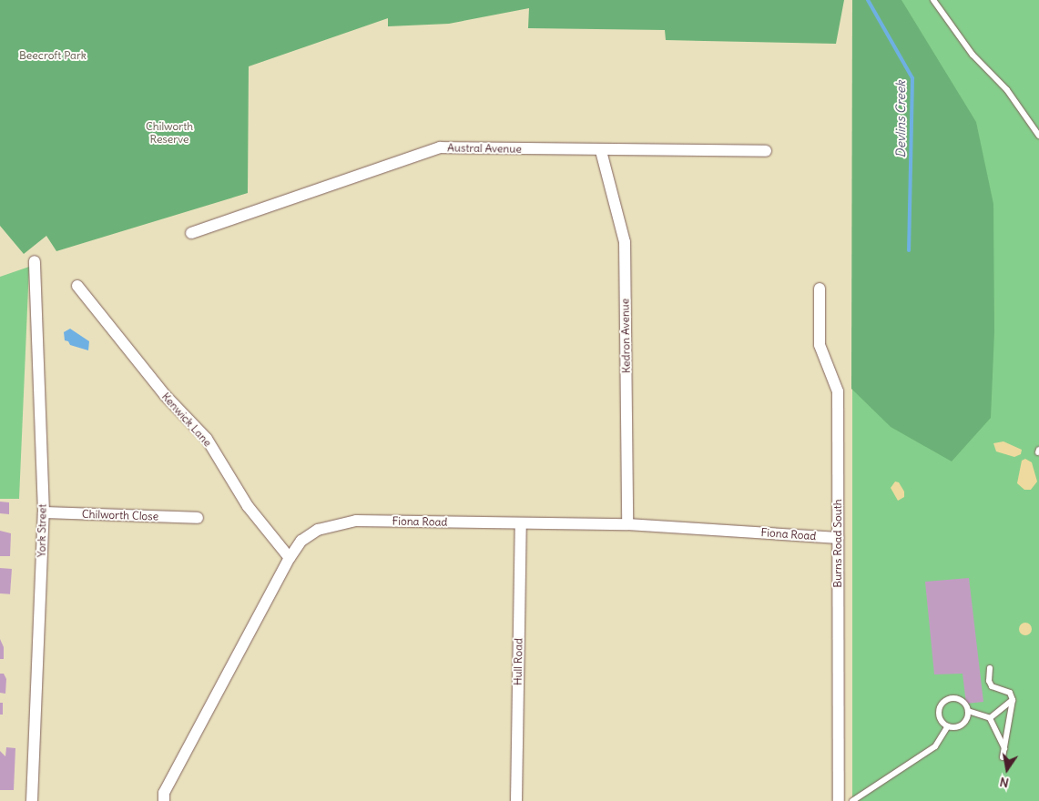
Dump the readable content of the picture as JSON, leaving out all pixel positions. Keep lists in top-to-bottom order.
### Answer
{
  "streets": {
    "street": [
      "Austral Avenue",
      "Kedron Avenue",
      "Kenwick Lane",
      "Chilworth Close",
      "Fiona Road",
      "York Street",
      "Burns Road South",
      "Hull Road"
    ]
  },
  "crossings": [
    ["Austral Avenue", "Kedron Avenue"],
    ["Kedron Avenue", "Fiona Road"],
    ["Kenwick Lane", "Fiona Road"],
    ["Chilworth Close", "York Street"],
    ["Fiona Road", "Burns Road South"],
    ["Fiona Road", "Hull Road"]
  ],
  "water": ["Devlins Creek"],
  "parks": ["Beecroft Park", "Chilworth Reserve"],
  "north": "bottom"
}
